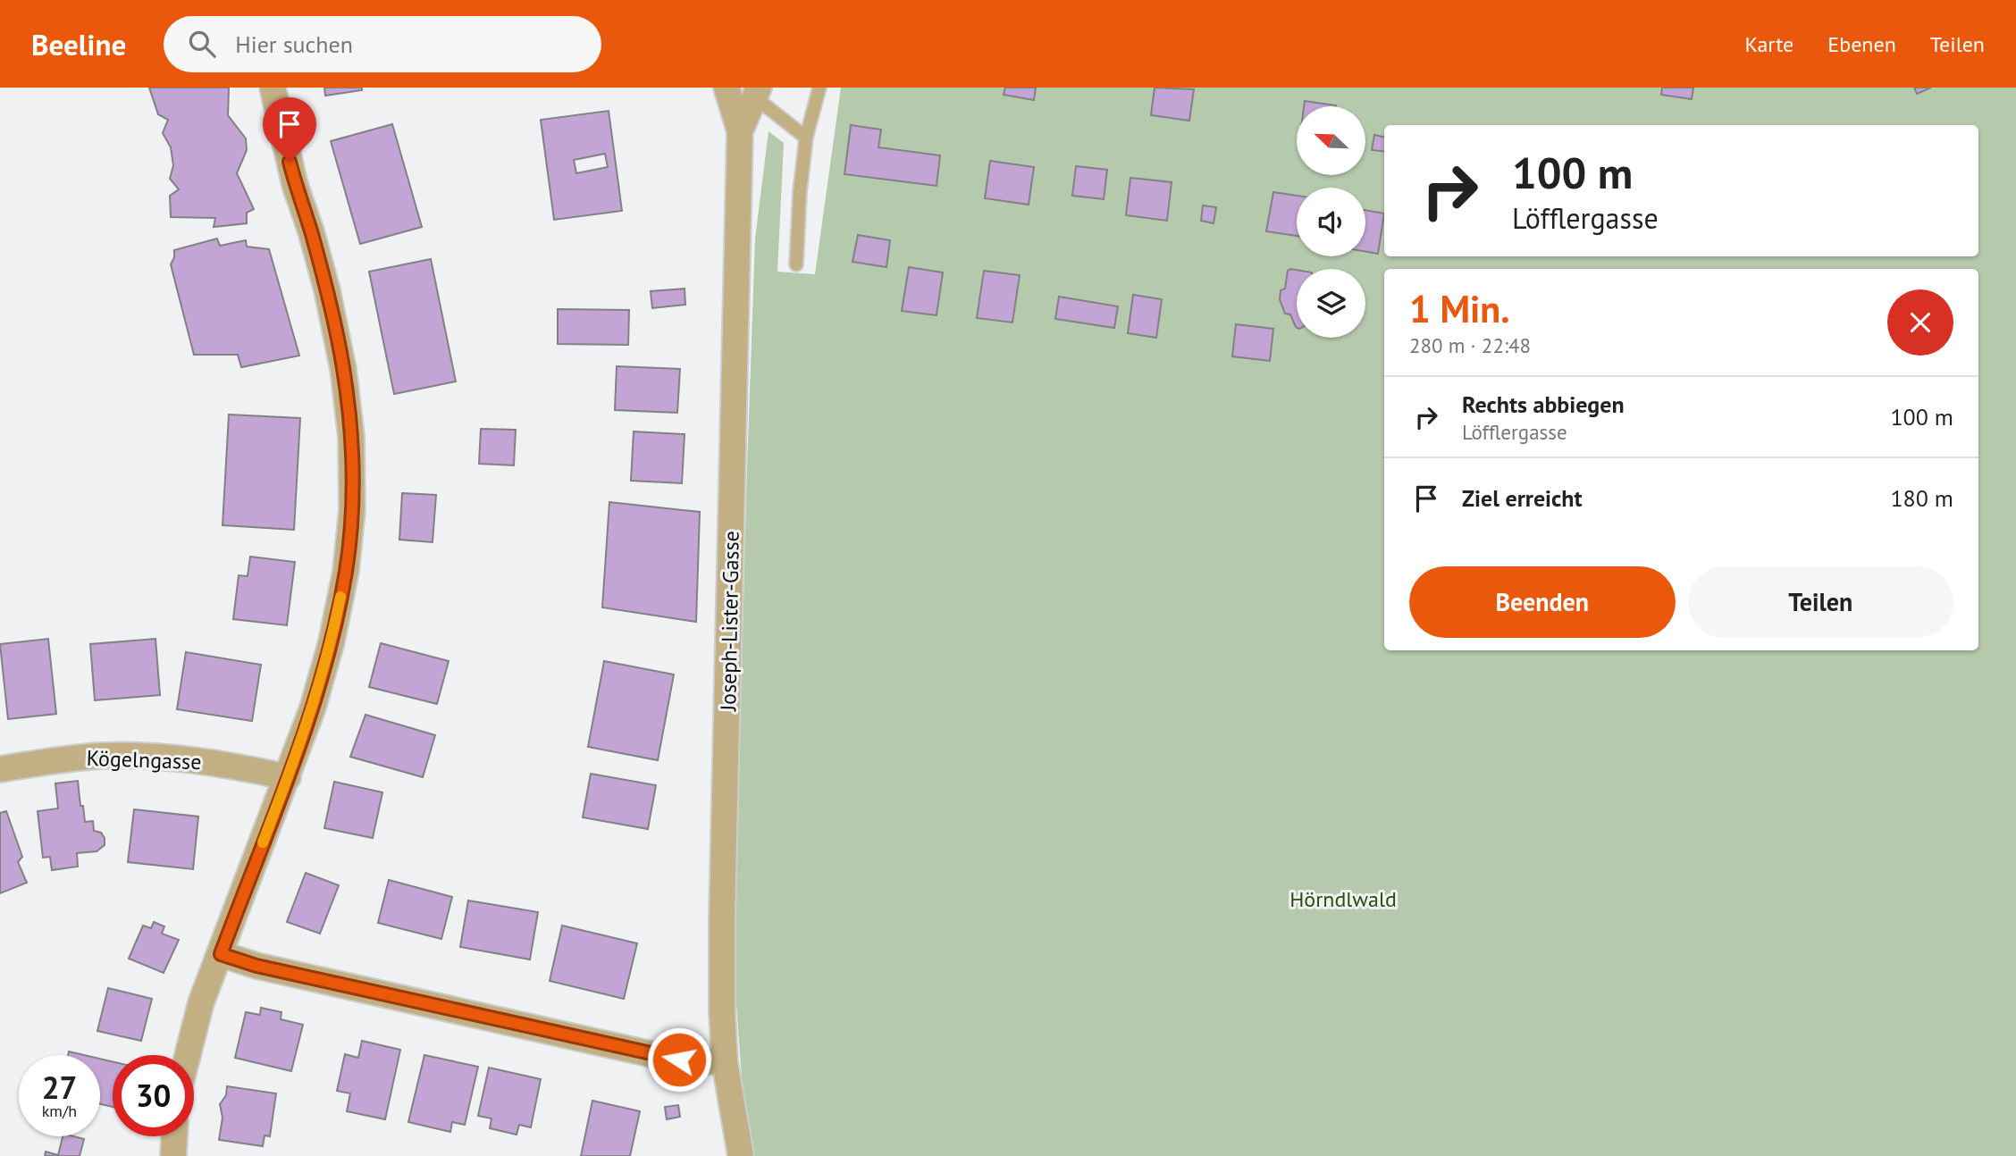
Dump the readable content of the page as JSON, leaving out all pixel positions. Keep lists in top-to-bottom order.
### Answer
{
  "streets": {
    "street": ["Joseph-Lister-Gasse", "Kögelngasse"]
  },
  "parks": ["Hörndlwald"],
  "north": "top left",
  "page": {
    "header": "Beeline",
    "search": "Hier suchen",
    "nav": ["Karte", "Ebenen", "Teilen"],
    "turn": ["100 m", "Löfflergasse"],
    "heading": ["1 Min.", "280 m · 22:48"],
    "list": [
      {
        "name": "Rechts abbiegen",
        "note": "Löfflergasse",
        "value": "100 m"
      },
      {
        "name": "Ziel erreicht",
        "value": "180 m"
      }
    ],
    "buttons": ["Beenden", "Teilen"],
    "speed": "27 km/h",
    "limit": "30"
  }
}
